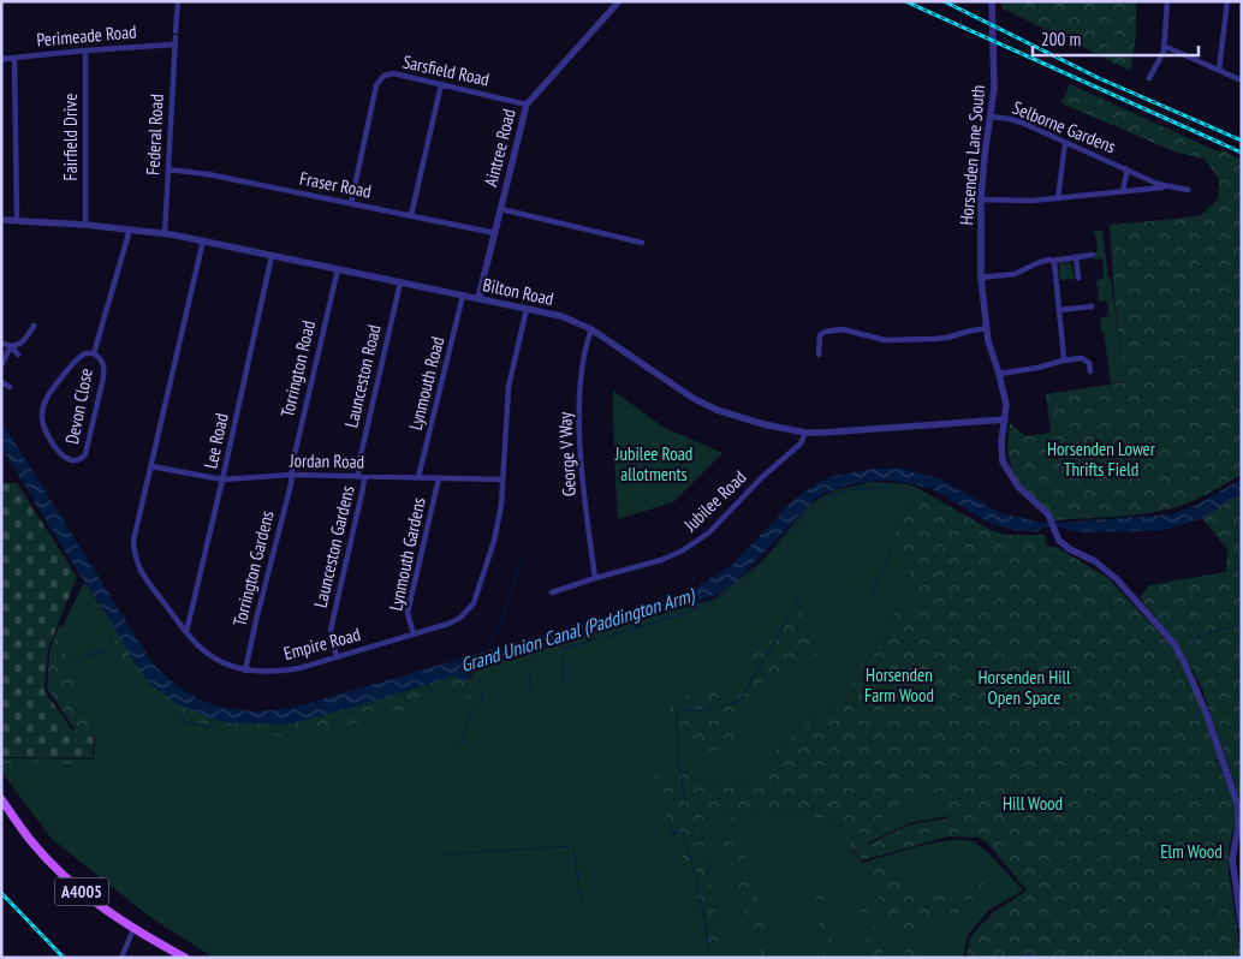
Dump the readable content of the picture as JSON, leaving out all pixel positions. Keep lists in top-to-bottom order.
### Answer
{
  "streets": {
    "main road": ["A4005"],
    "street": [
      "Perimeade Road",
      "Sarsfield Road",
      "Selborne Gardens",
      "Federal Road",
      "Fairfield Drive",
      "Aintree Road",
      "Horsenden Lane South",
      "Fraser Road",
      "Bilton Road",
      "Torrington Road",
      "Launceston Road",
      "Lynmouth Road",
      "Devon Close",
      "Lee Road",
      "George V Way",
      "Jordan Road",
      "Jubilee Road",
      "Launceston Gardens",
      "Lynmouth Gardens",
      "Torrington Gardens",
      "Empire Road"
    ]
  },
  "crossings": [
    ["Perimeade Road", "Federal Road"],
    ["Perimeade Road", "Fairfield Drive"],
    ["Sarsfield Road", "Aintree Road"],
    ["Sarsfield Road", "Fraser Road"],
    ["Selborne Gardens", "Horsenden Lane South"],
    ["Federal Road", "Fraser Road"],
    ["Federal Road", "Bilton Road"],
    ["Fairfield Drive", "Bilton Road"],
    ["Aintree Road", "Fraser Road"],
    ["Aintree Road", "Bilton Road"],
    ["Horsenden Lane South", "Bilton Road"],
    ["Bilton Road", "Torrington Road"],
    ["Bilton Road", "Launceston Road"],
    ["Bilton Road", "Lynmouth Road"],
    ["Bilton Road", "Devon Close"],
    ["Bilton Road", "Lee Road"],
    ["Bilton Road", "George V Way"],
    ["Bilton Road", "Jubilee Road"],
    ["Bilton Road", "Empire Road"],
    ["Torrington Road", "Jordan Road"],
    ["Torrington Road", "Torrington Gardens"],
    ["Launceston Road", "Jordan Road"],
    ["Launceston Road", "Launceston Gardens"],
    ["Lynmouth Road", "Jordan Road"],
    ["Lee Road", "Jordan Road"],
    ["Lee Road", "Empire Road"],
    ["George V Way", "Jubilee Road"],
    ["Jordan Road", "Launceston Gardens"],
    ["Jordan Road", "Lynmouth Gardens"],
    ["Jordan Road", "Torrington Gardens"],
    ["Jordan Road", "Empire Road"],
    ["Launceston Gardens", "Empire Road"],
    ["Lynmouth Gardens", "Empire Road"],
    ["Torrington Gardens", "Empire Road"]
  ],
  "water": ["Grand Union Canal (Paddington Arm)"],
  "parks": [
    "Horsenden Lower Thrifts Field",
    "Jubilee Road allotments",
    "Horsenden Farm Wood",
    "Horsenden Hill Open Space",
    "Hill Wood",
    "Elm Wood"
  ],
  "scale_bar": "200 m"
}
